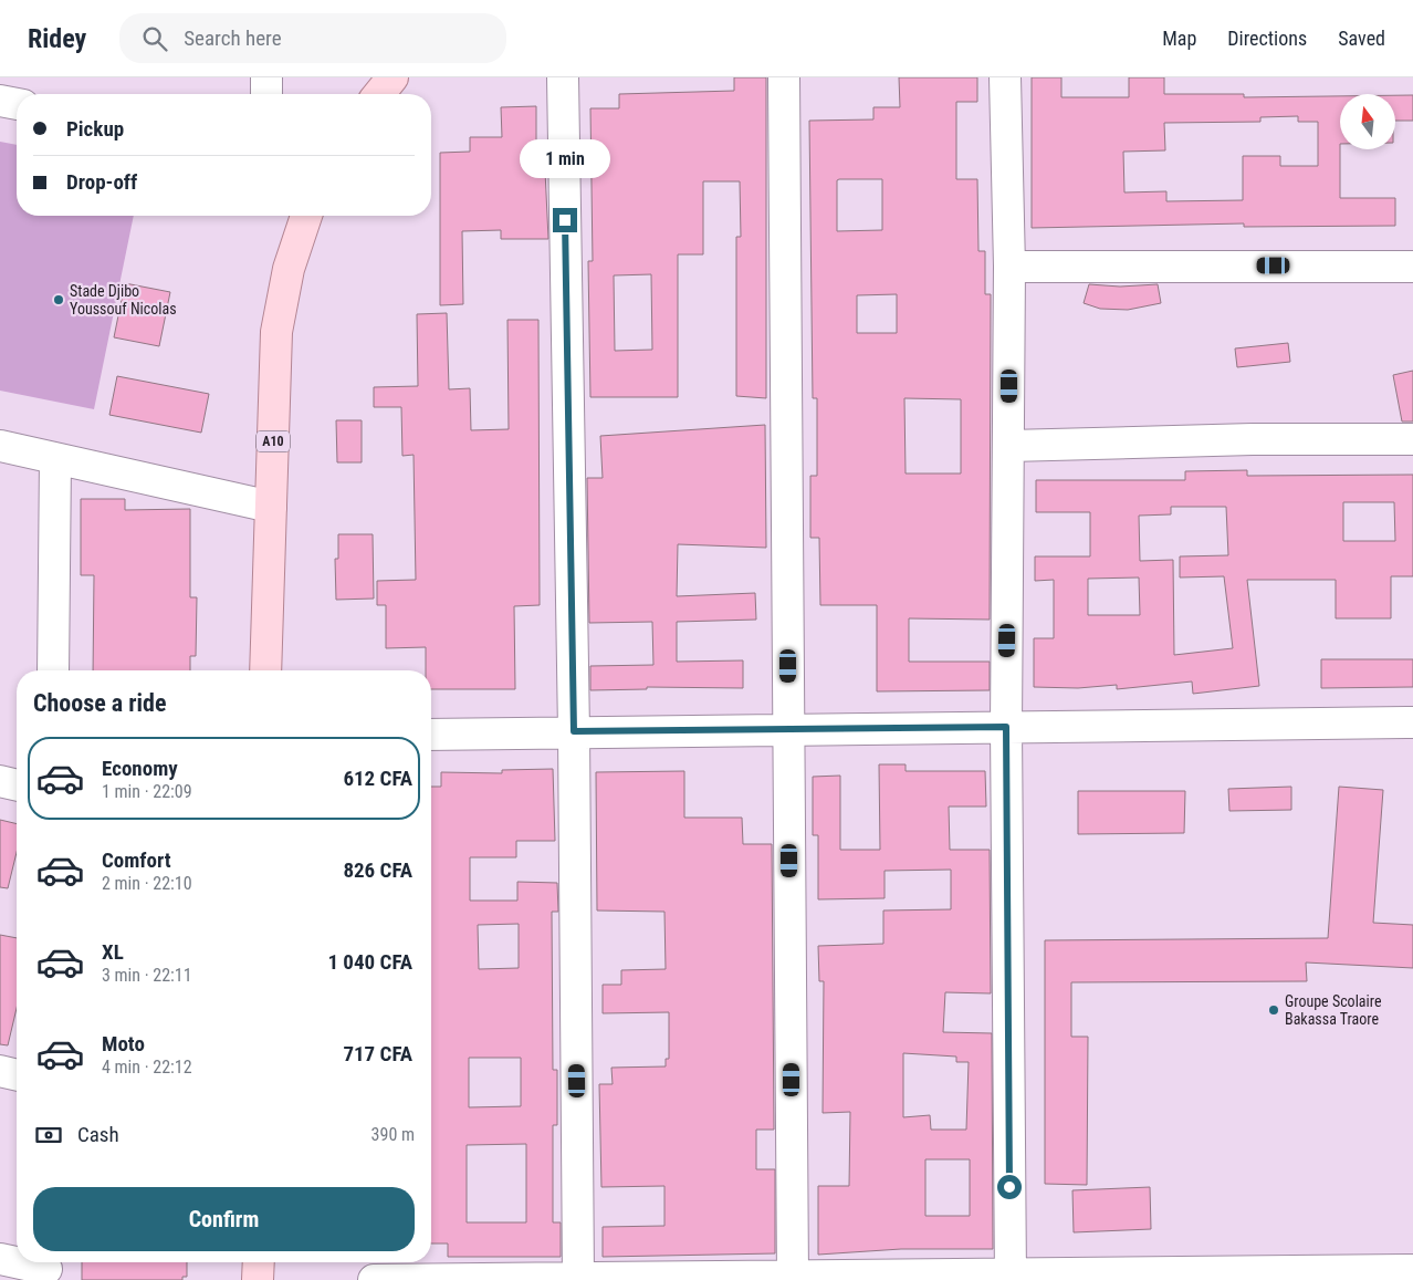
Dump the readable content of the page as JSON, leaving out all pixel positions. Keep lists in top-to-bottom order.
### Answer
{
  "streets": {
    "main road": ["A10"]
  },
  "places": ["Stade Djibo Youssouf Nicolas", "Groupe Scolaire Bakassa Traore"],
  "north": "top",
  "page": {
    "header": "Ridey",
    "search": "Search here",
    "nav": ["Map", "Directions", "Saved"],
    "banner": ["Pickup", "Drop-off"],
    "bubble": "1 min",
    "heading": "Choose a ride",
    "list": [
      {
        "name": "Economy",
        "note": "1 min · 22:09",
        "value": "612 CFA"
      },
      {
        "name": "Comfort",
        "note": "2 min · 22:10",
        "value": "826 CFA"
      },
      {
        "name": "XL",
        "note": "3 min · 22:11",
        "value": "1 040 CFA"
      },
      {
        "name": "Moto",
        "note": "4 min · 22:12",
        "value": "717 CFA"
      }
    ],
    "pay": ["Cash", "390 m"],
    "buttons": "Confirm"
  }
}
